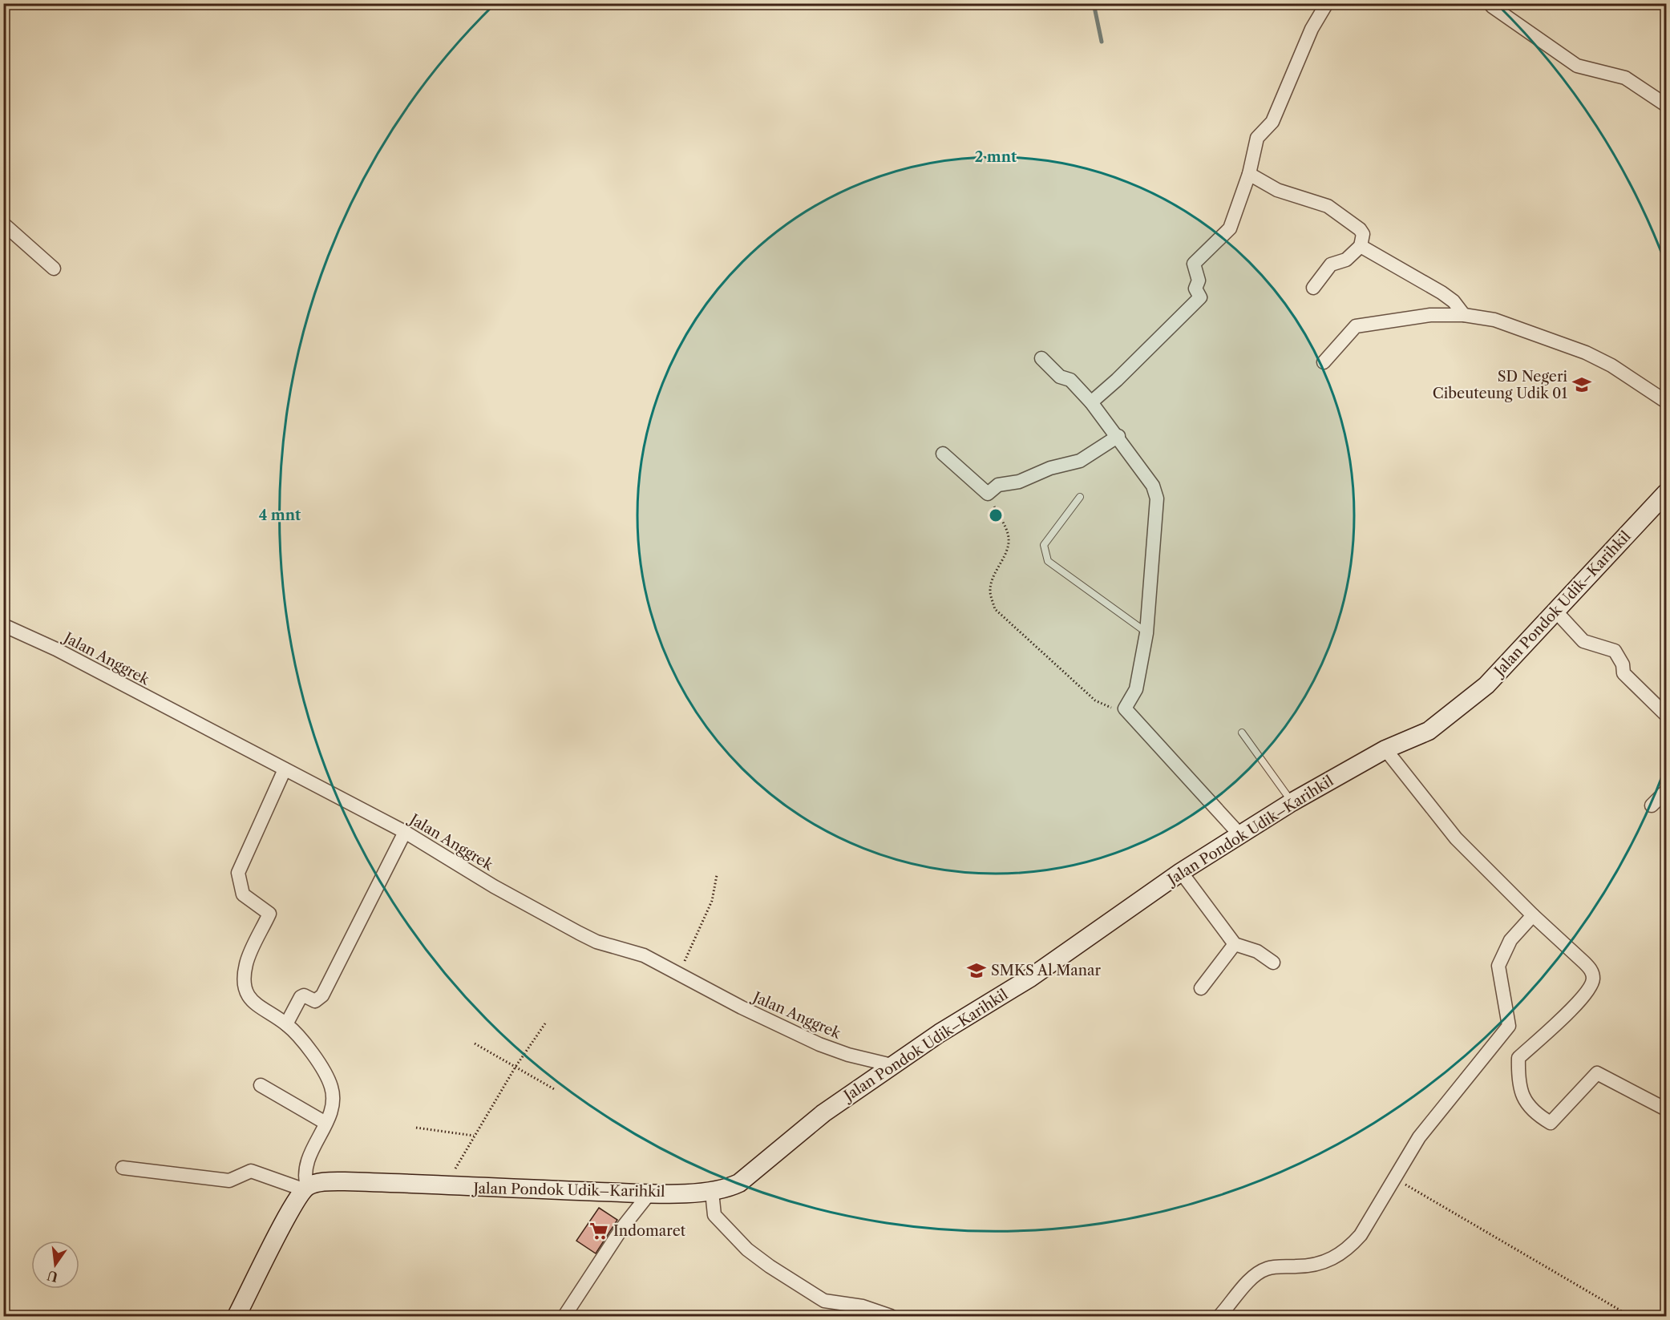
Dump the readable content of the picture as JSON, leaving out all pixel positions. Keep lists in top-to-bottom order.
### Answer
{
  "streets": {
    "street": ["Jalan Pondok Udik–Karihkil", "Jalan Anggrek"]
  },
  "crossings": [
    ["Jalan Pondok Udik–Karihkil", "Jalan Anggrek"]
  ],
  "places": {
    "school or university": ["SD Negeri Cibeuteung Udik 01", "SMKS Al Manar"],
    "supermarket": ["Indomaret"]
  },
  "north": "bottom",
  "rings": ["2 mnt", "4 mnt"]
}
